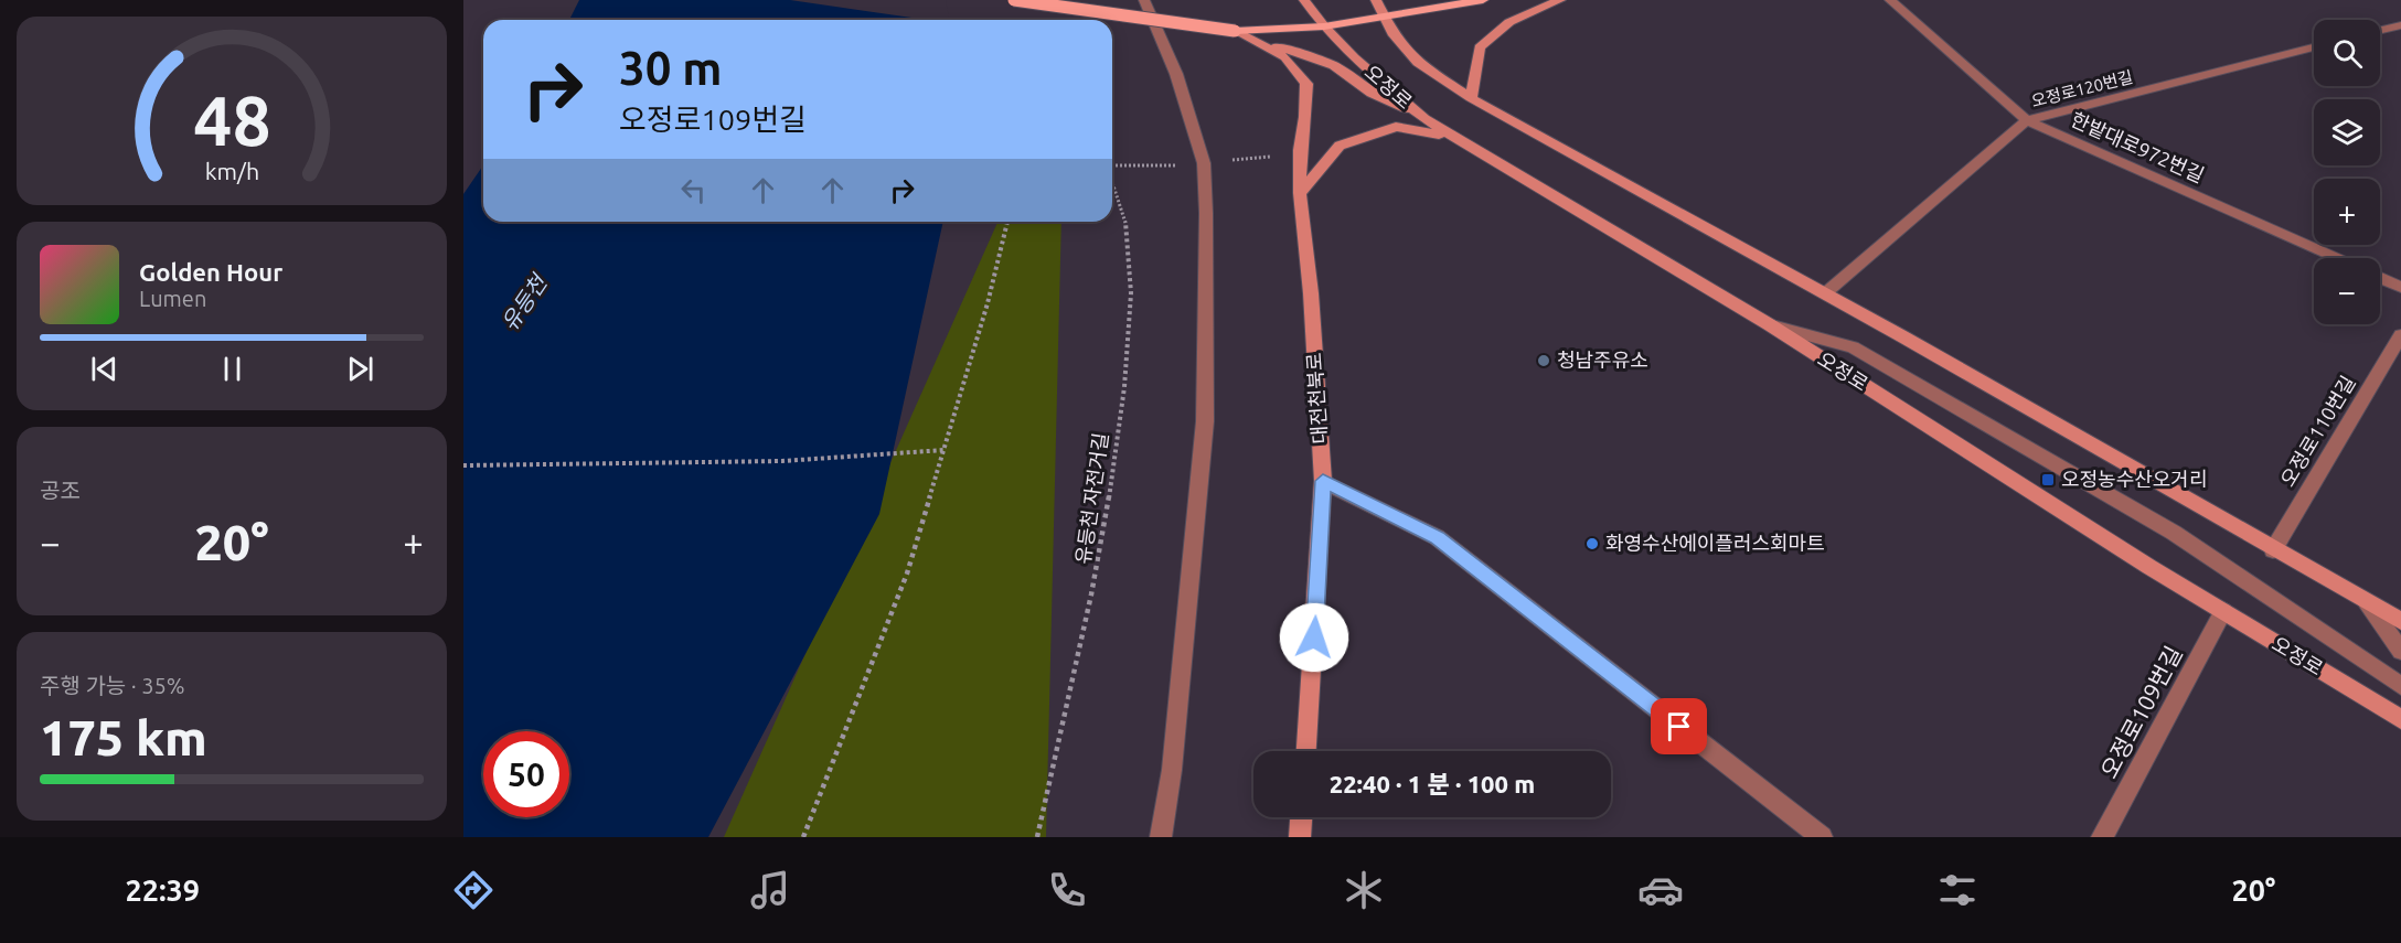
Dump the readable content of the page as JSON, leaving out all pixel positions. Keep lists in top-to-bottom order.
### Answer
{
  "streets": {
    "main road": ["오정로", "대전천북로"],
    "street": [
      "오정로120번길",
      "한밭대로972번길",
      "오정로110번길",
      "오정로109번길"
    ],
    "path": ["유등천 자전거길"]
  },
  "crossings": [
    ["오정로", "오정로120번길"],
    ["오정로", "오정로110번길"],
    ["오정로", "오정로109번길"],
    ["오정로120번길", "한밭대로972번길"]
  ],
  "water": ["유등천"],
  "places": {
    "other": ["청남주유소", "화영수산에이플러스회마트"],
    "transit": ["오정농수산오거리"]
  },
  "page": {
    "map_buttons": ["+", "−"],
    "turn": ["30 m", "오정로109번길"],
    "song": ["Golden Hour", "Lumen"],
    "tile": [
      "공조",
      ["주행 가능 · 35%", "175 km"]
    ],
    "heat": ["−", "20°", "+"],
    "limit": "50",
    "trip": "22:40 · 1 분 · 100 m",
    "tabs": ["22:39", "20°"],
    "gauge": ["48", "km/h"]
  }
}
